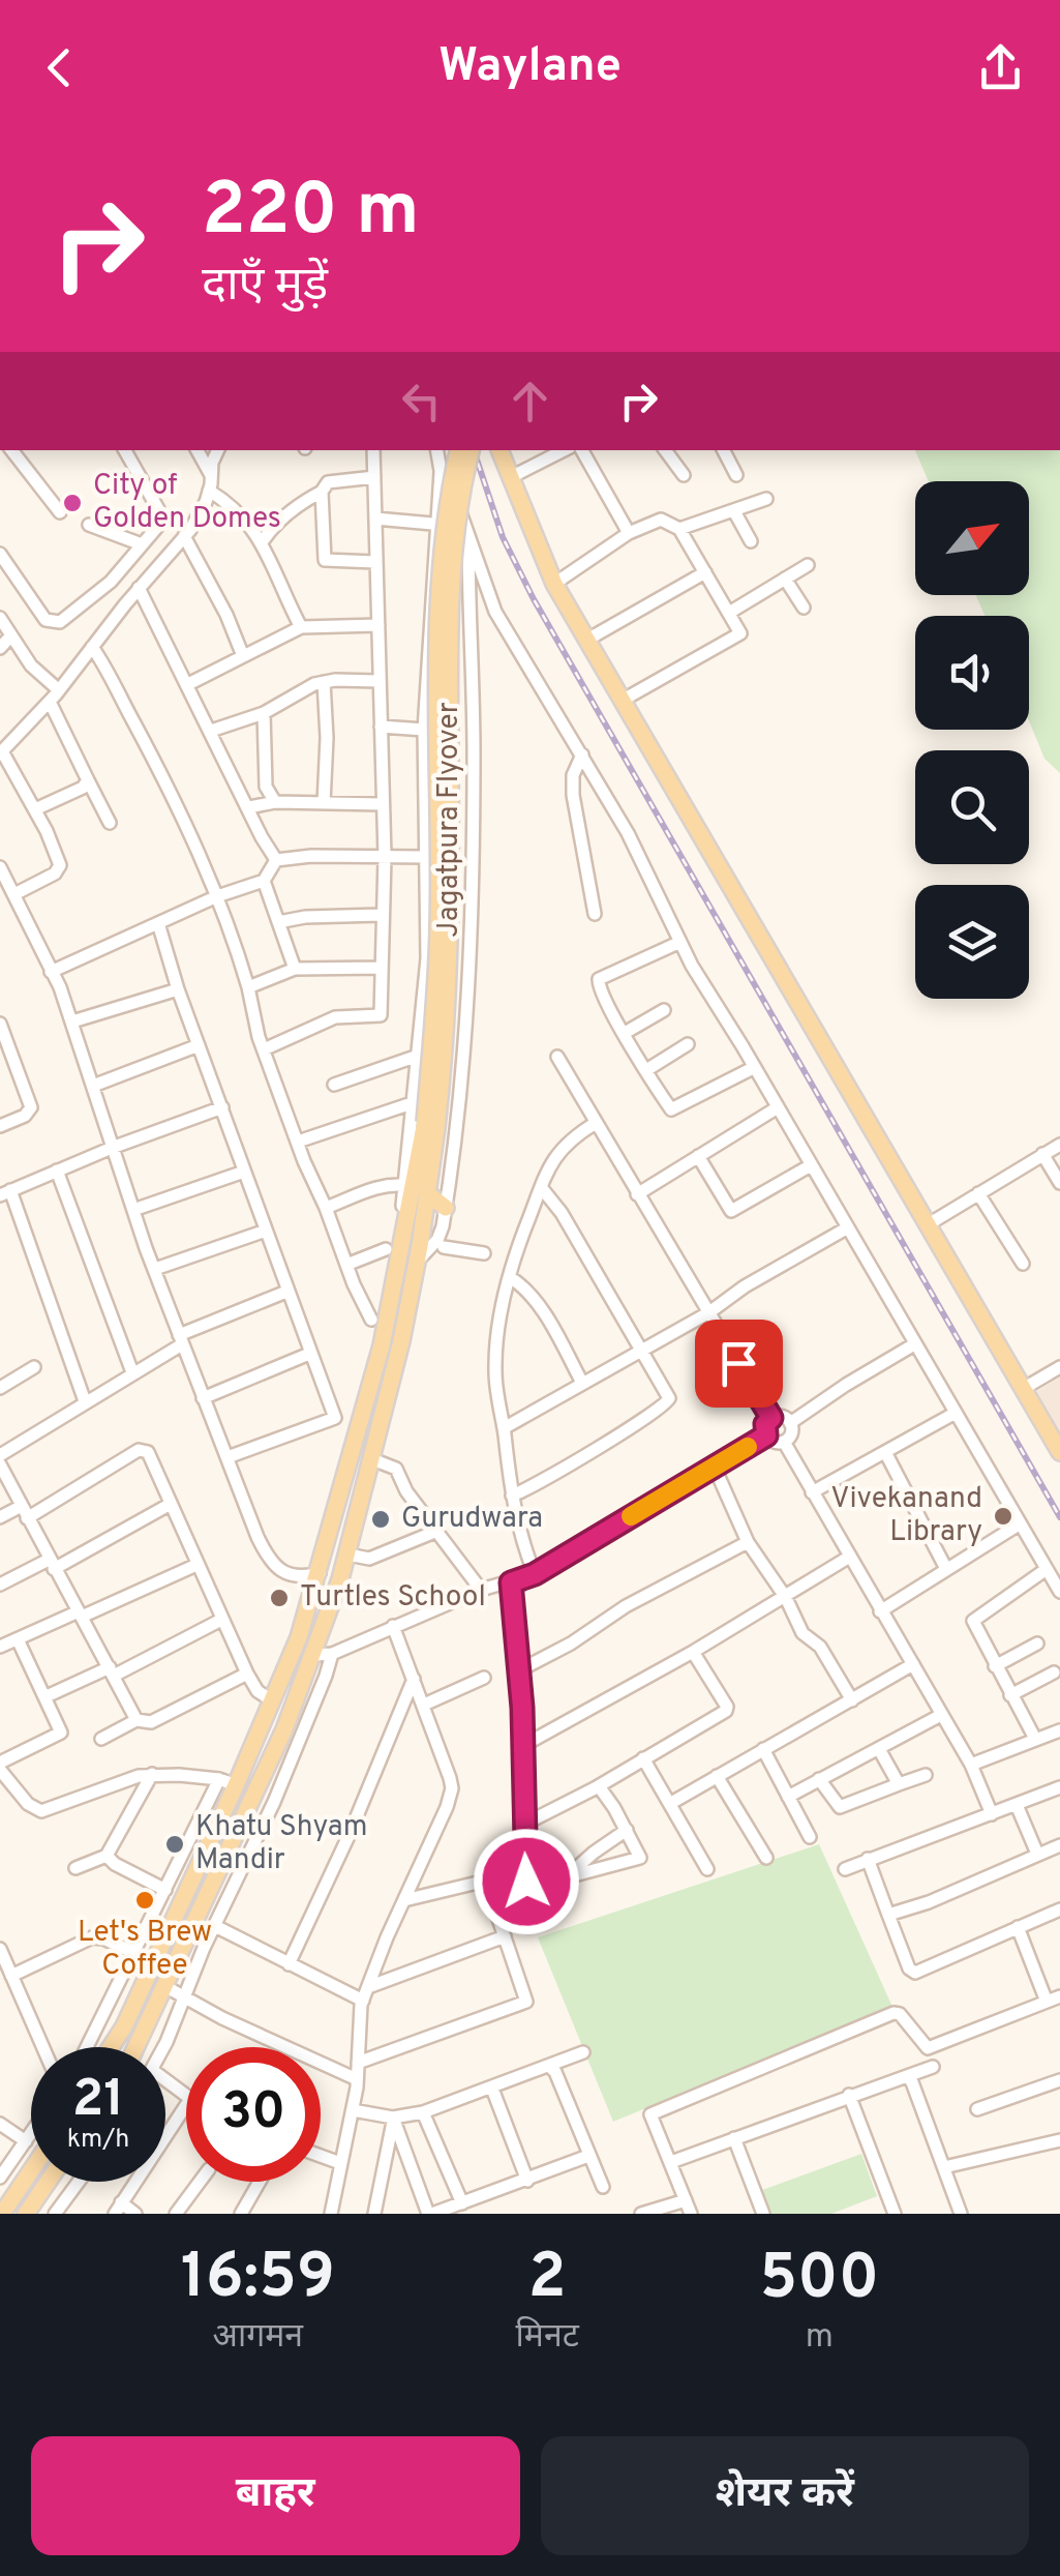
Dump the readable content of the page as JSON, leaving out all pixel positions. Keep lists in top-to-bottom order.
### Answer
{
  "streets": {
    "main road": ["Jagatpura Flyover"]
  },
  "places": [
    "City of Golden Domes",
    "Vivekanand Library",
    "Gurudwara",
    "Turtles School",
    "Khatu Shyam Mandir",
    "Let's Brew Coffee"
  ],
  "north": "top right",
  "page": {
    "header": "Waylane",
    "turn": ["220 m", "दाएँ मुड़ें"],
    "speed": "21 km/h",
    "limit": "30",
    "eta": [
      "16:59",
      "आगमन",
      "2",
      "मिनट",
      "500",
      "m"
    ],
    "buttons": ["बाहर", "शेयर करें"]
  }
}
